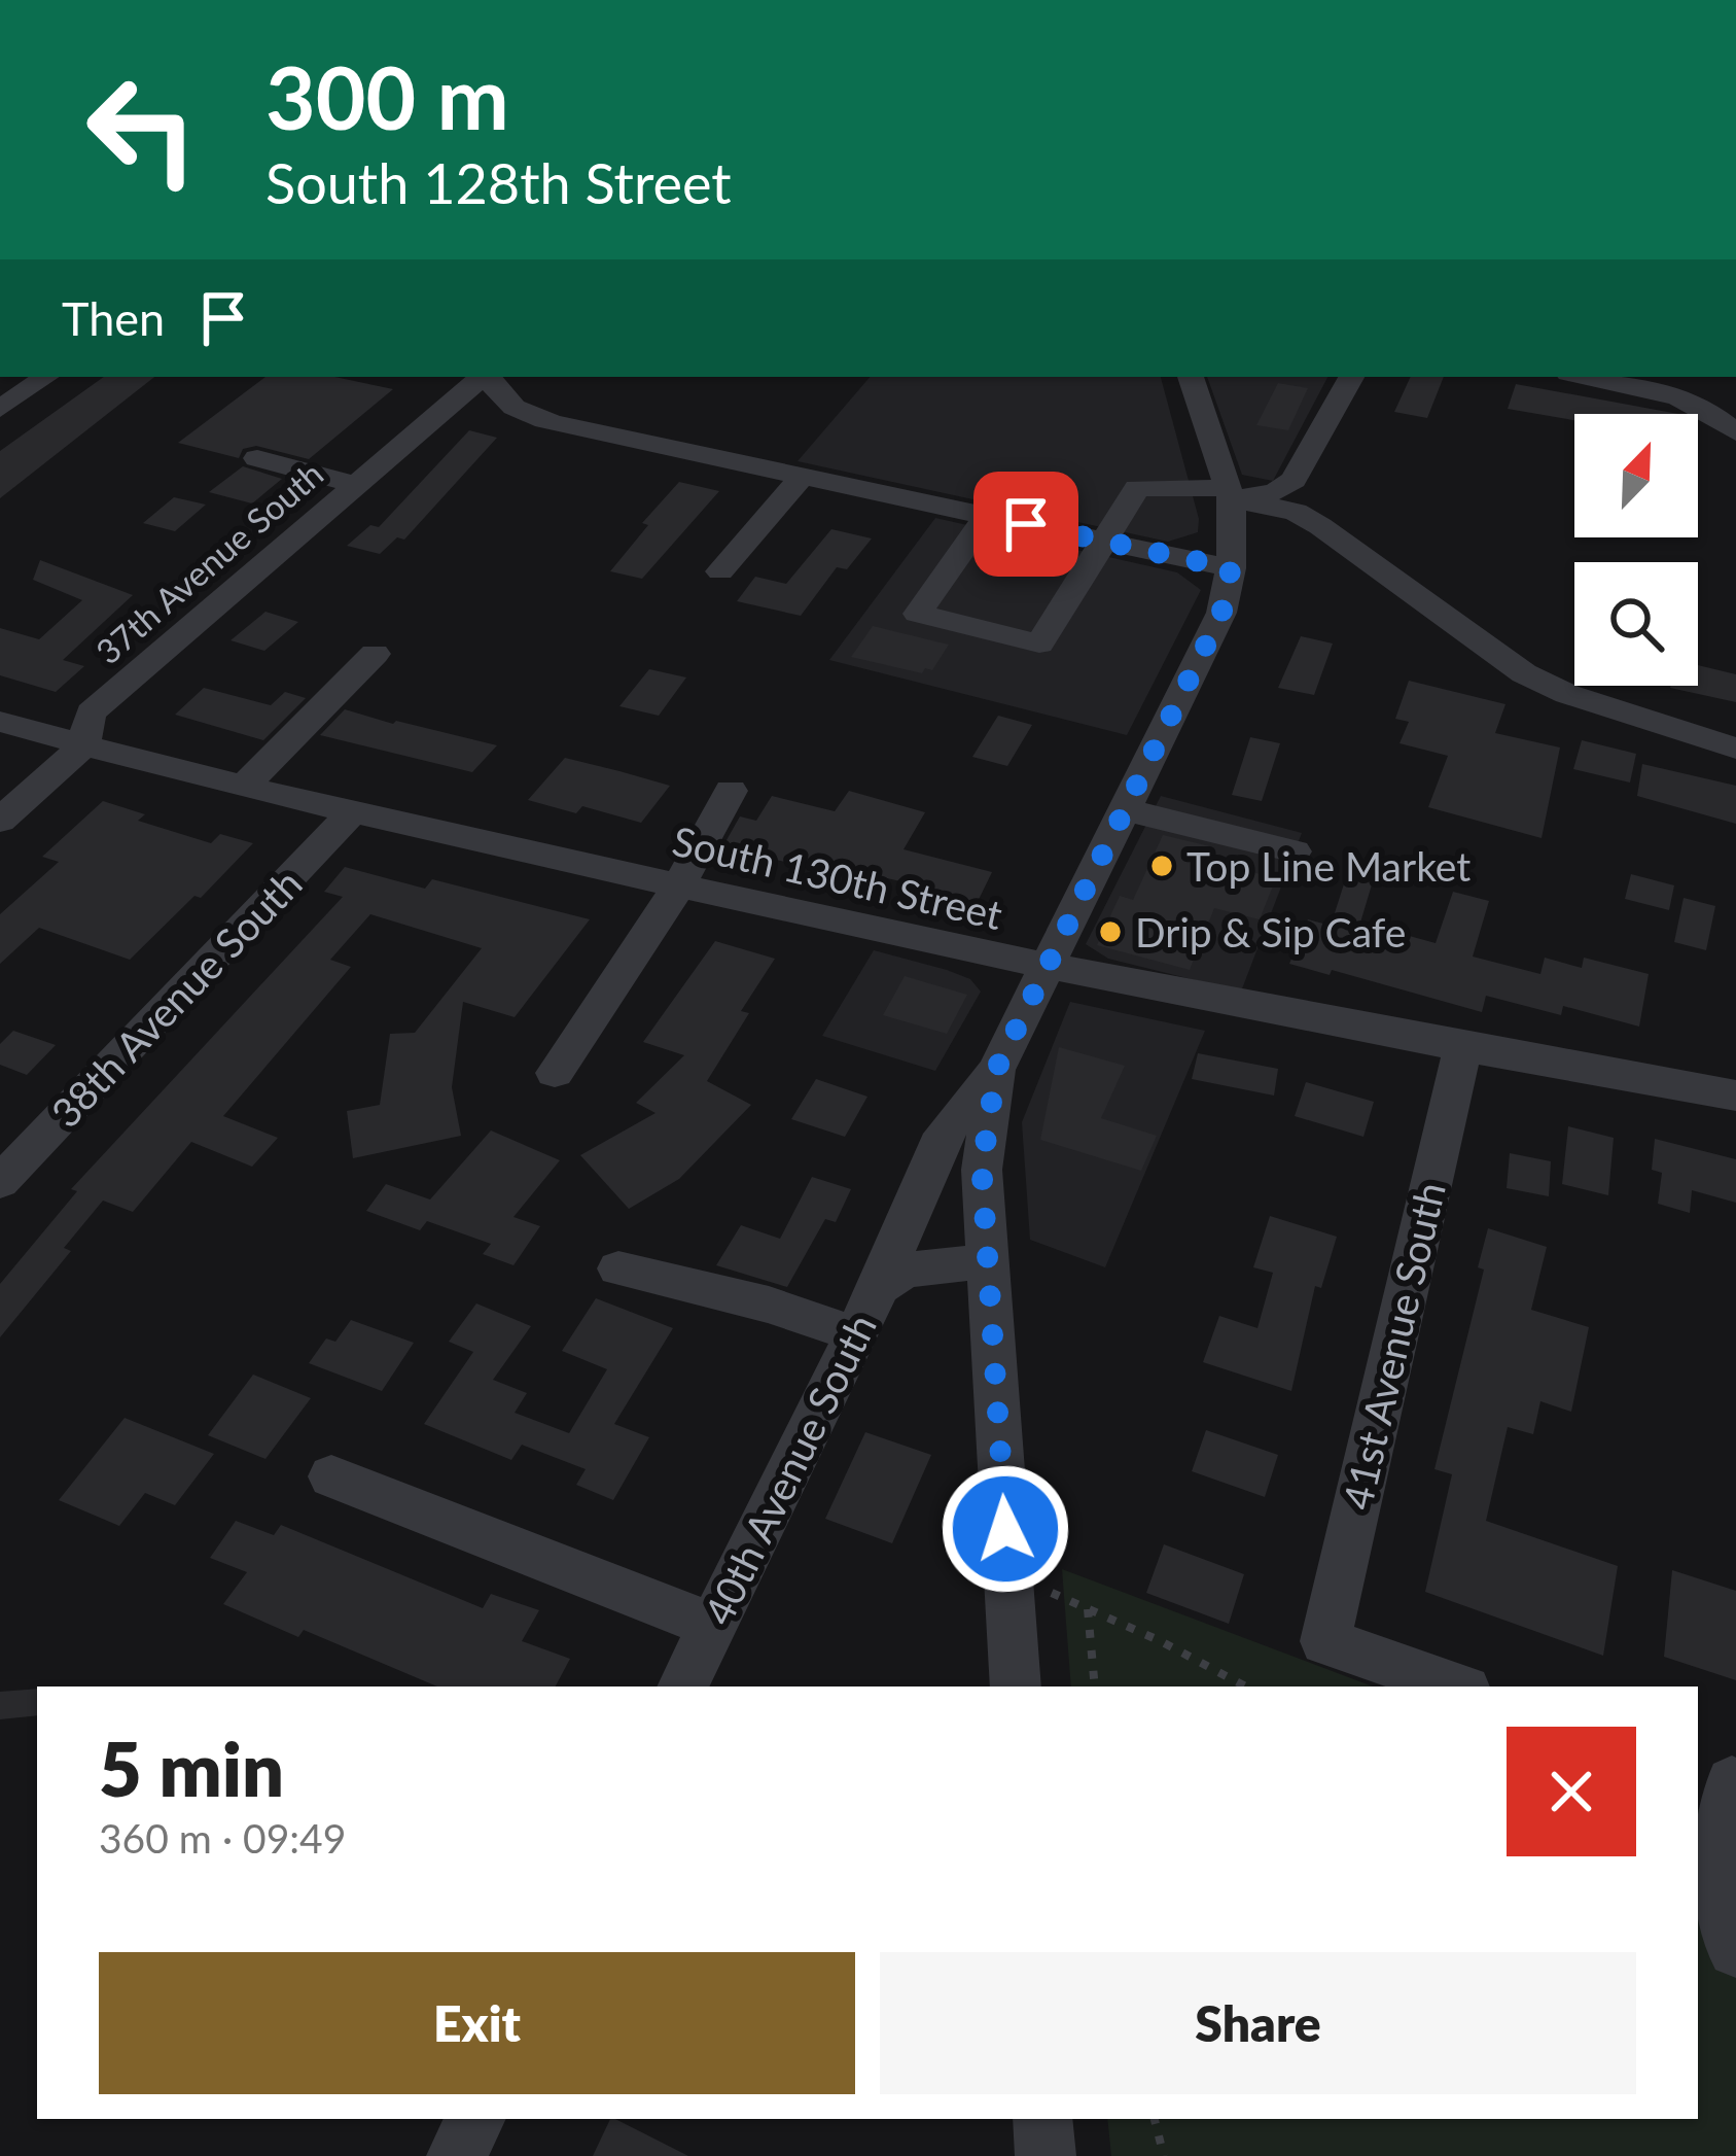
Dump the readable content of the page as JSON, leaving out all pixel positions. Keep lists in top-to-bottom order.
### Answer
{
  "streets": {
    "street": [
      "37th Avenue South",
      "South 130th Street",
      "38th Avenue South",
      "41st Avenue South",
      "40th Avenue South"
    ]
  },
  "crossings": [
    ["37th Avenue South", "South 130th Street"],
    ["South 130th Street", "38th Avenue South"],
    ["South 130th Street", "41st Avenue South"]
  ],
  "places": ["Top Line Market", "Drip & Sip Cafe"],
  "north": "top right",
  "page": {
    "turn": ["300 m", "South 128th Street"],
    "then": "Then",
    "heading": ["5 min", "360 m · 09:49"],
    "buttons": ["Exit", "Share"]
  }
}
